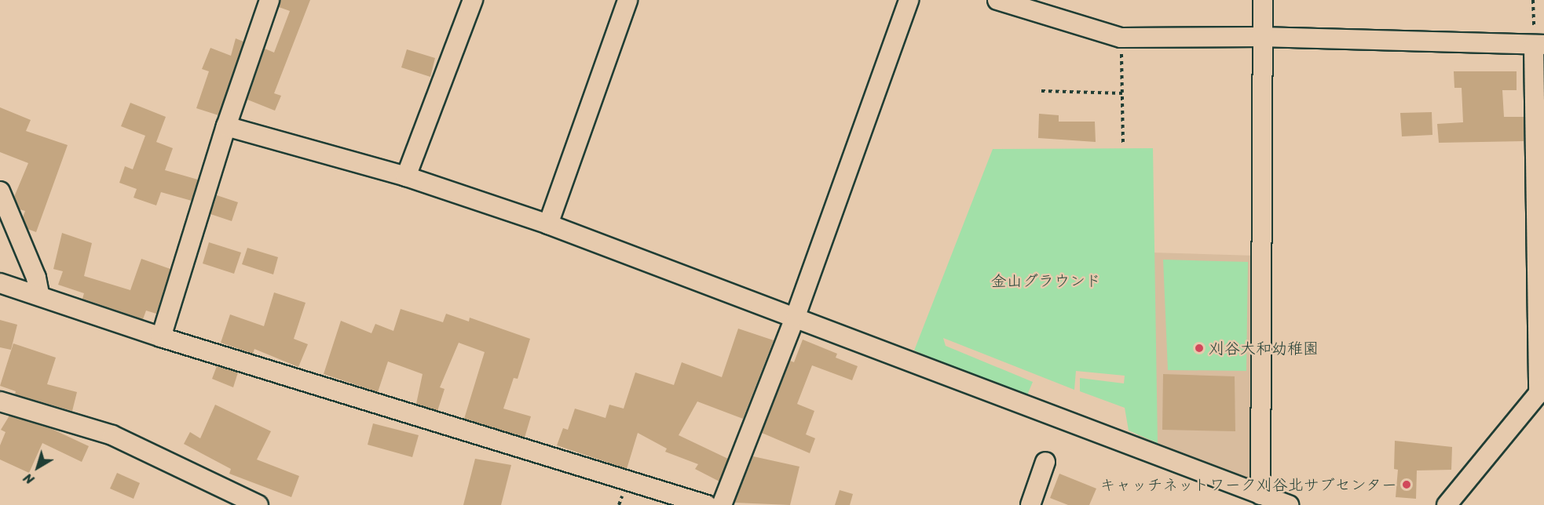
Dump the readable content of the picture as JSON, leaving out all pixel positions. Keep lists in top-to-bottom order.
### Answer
{
  "parks": ["金山グラウンド"],
  "places": ["刈谷大和幼稚園", "キャッチネットワーク刈谷北サブセンター"],
  "north": "bottom left"
}
